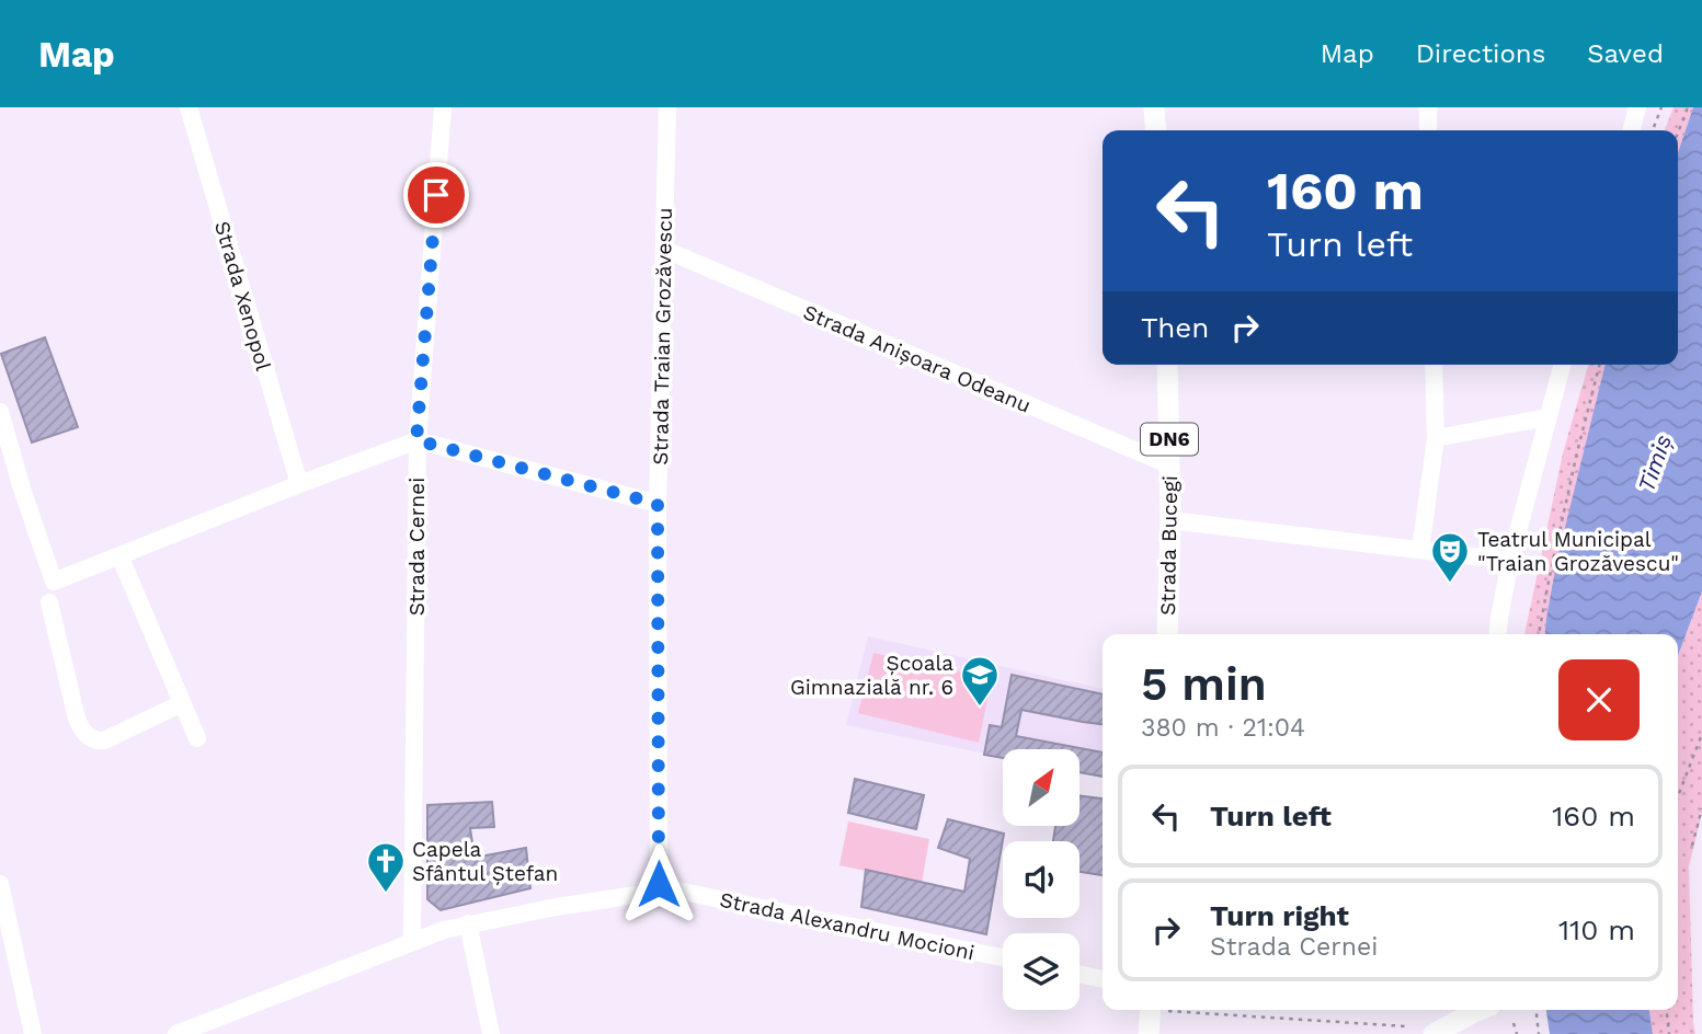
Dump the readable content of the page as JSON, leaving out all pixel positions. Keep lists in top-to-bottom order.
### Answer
{
  "streets": {
    "main road": ["DN6", "Strada Bucegi"],
    "street": [
      "Strada Xenopol",
      "Strada Traian Grozăvescu",
      "Strada Anișoara Odeanu",
      "Strada Cernei",
      "Strada Alexandru Mocioni"
    ]
  },
  "crossings": [
    ["Strada Traian Grozăvescu", "Strada Anișoara Odeanu"],
    ["Strada Anișoara Odeanu", "Strada Bucegi"]
  ],
  "water": ["Timiș"],
  "places": {
    "theatre": ["Teatrul Municipal \"Traian Grozăvescu\""],
    "school or university": ["Școala Gimnazială nr. 6"],
    "church": ["Capela Sfântul Ștefan"]
  },
  "north": "top right",
  "page": {
    "header": "Map",
    "nav": ["Map", "Directions", "Saved"],
    "turn": ["160 m", "Turn left"],
    "then": "Then",
    "heading": ["5 min", "380 m · 21:04"],
    "list": [
      {
        "name": "Turn left",
        "value": "160 m"
      },
      {
        "name": "Turn right",
        "note": "Strada Cernei",
        "value": "110 m"
      }
    ]
  }
}
